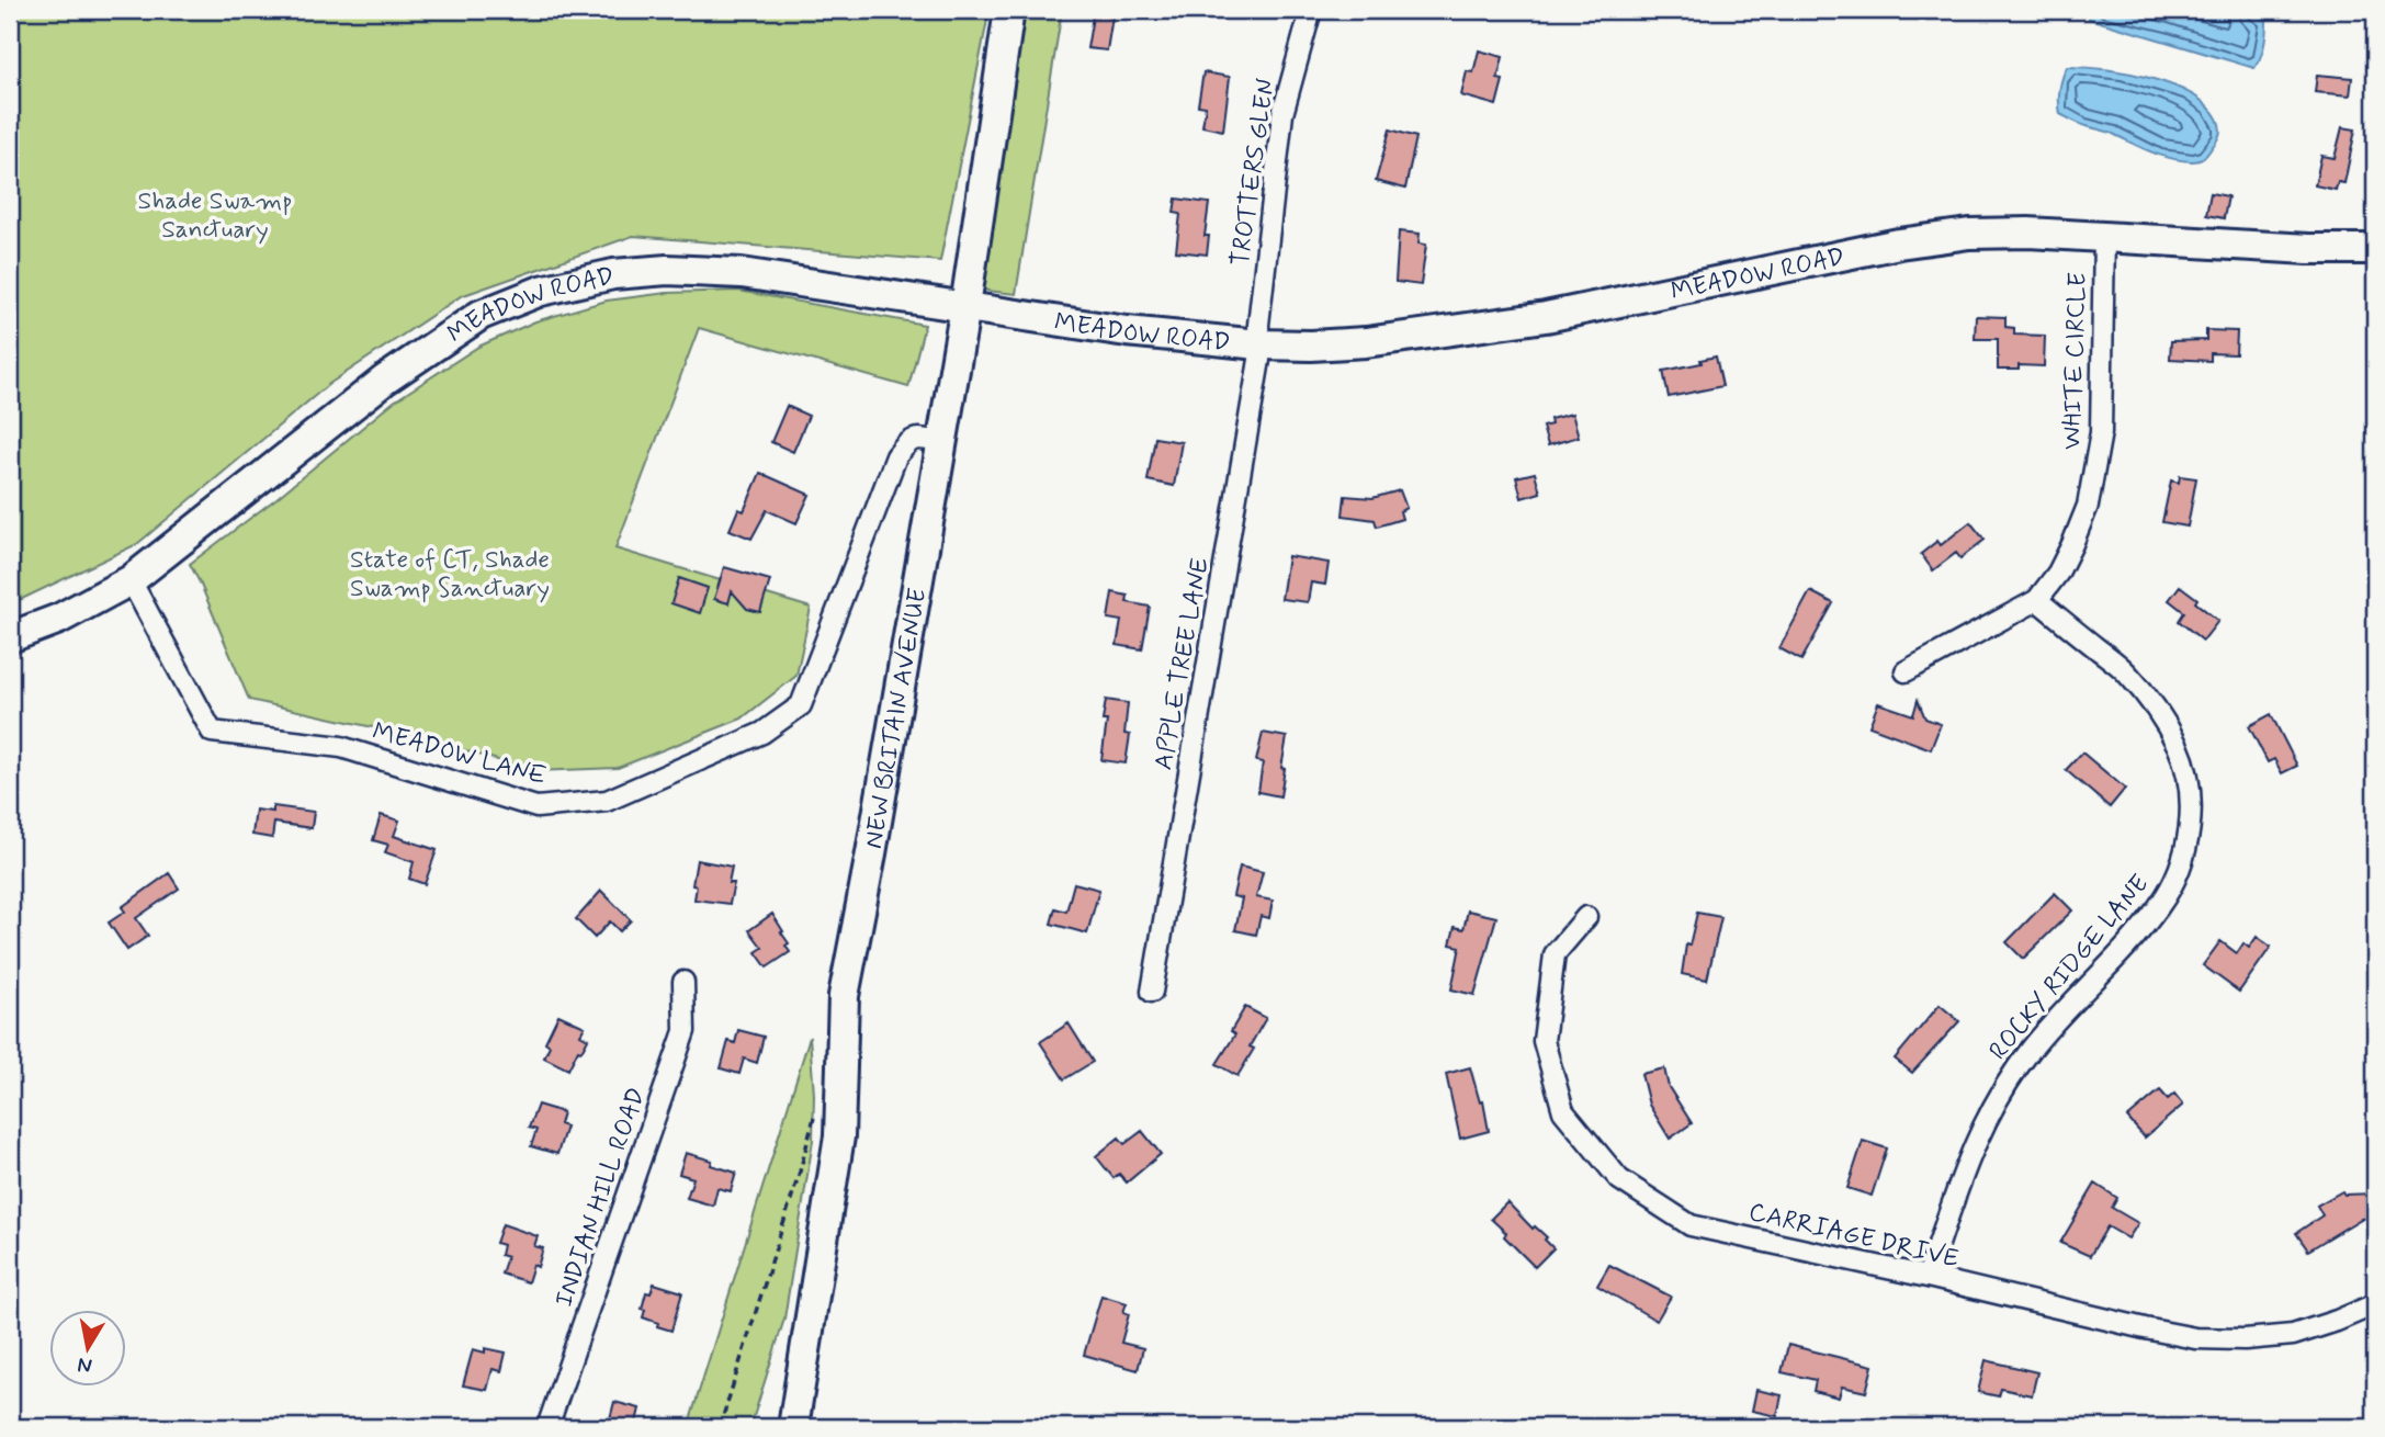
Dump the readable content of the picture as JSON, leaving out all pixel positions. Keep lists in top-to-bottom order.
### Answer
{
  "streets": {
    "street": [
      "TROTTERS GLEN",
      "MEADOW ROAD",
      "WHITE CIRCLE",
      "APPLE TREE LANE",
      "NEW BRITAIN AVENUE",
      "MEADOW LANE",
      "ROCKY RIDGE LANE",
      "INDIAN HILL ROAD",
      "CARRIAGE DRIVE"
    ]
  },
  "crossings": [
    ["TROTTERS GLEN", "MEADOW ROAD"],
    ["TROTTERS GLEN", "APPLE TREE LANE"],
    ["MEADOW ROAD", "WHITE CIRCLE"],
    ["MEADOW ROAD", "APPLE TREE LANE"],
    ["MEADOW ROAD", "NEW BRITAIN AVENUE"],
    ["MEADOW ROAD", "MEADOW LANE"],
    ["WHITE CIRCLE", "ROCKY RIDGE LANE"],
    ["NEW BRITAIN AVENUE", "MEADOW LANE"],
    ["ROCKY RIDGE LANE", "CARRIAGE DRIVE"]
  ],
  "parks": ["Shade Swamp Sanctuary", "State of CT, Shade Swamp Sanctuary"],
  "north": "bottom"
}
